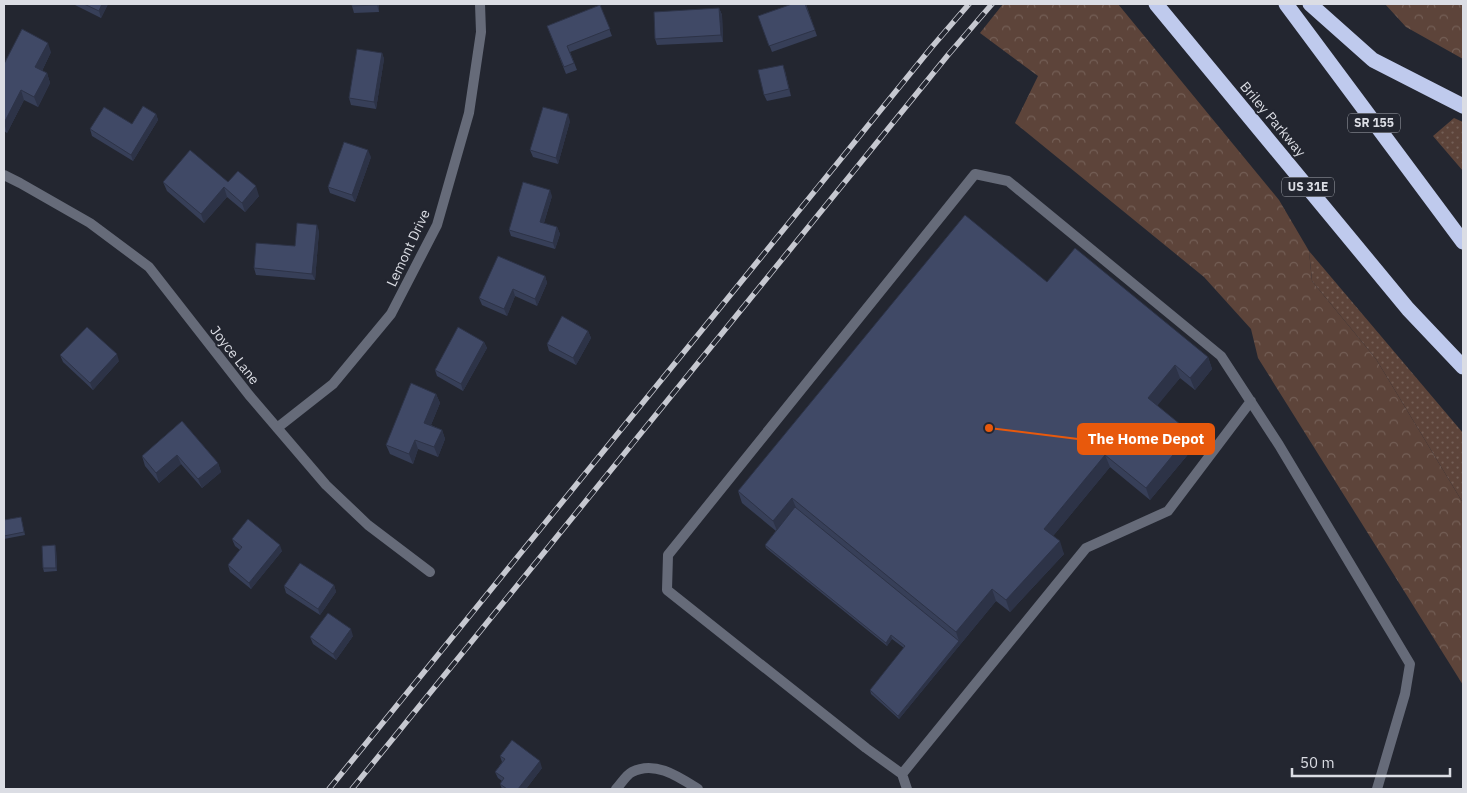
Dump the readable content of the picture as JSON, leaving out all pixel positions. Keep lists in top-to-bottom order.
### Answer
{
  "streets": {
    "highway": ["Briley Parkway", "SR 155", "US 31E"],
    "street": ["Lemont Drive", "Joyce Lane"]
  },
  "crossings": [
    ["Lemont Drive", "Joyce Lane"]
  ],
  "places": ["The Home Depot"],
  "scale_bar": "50 m"
}
